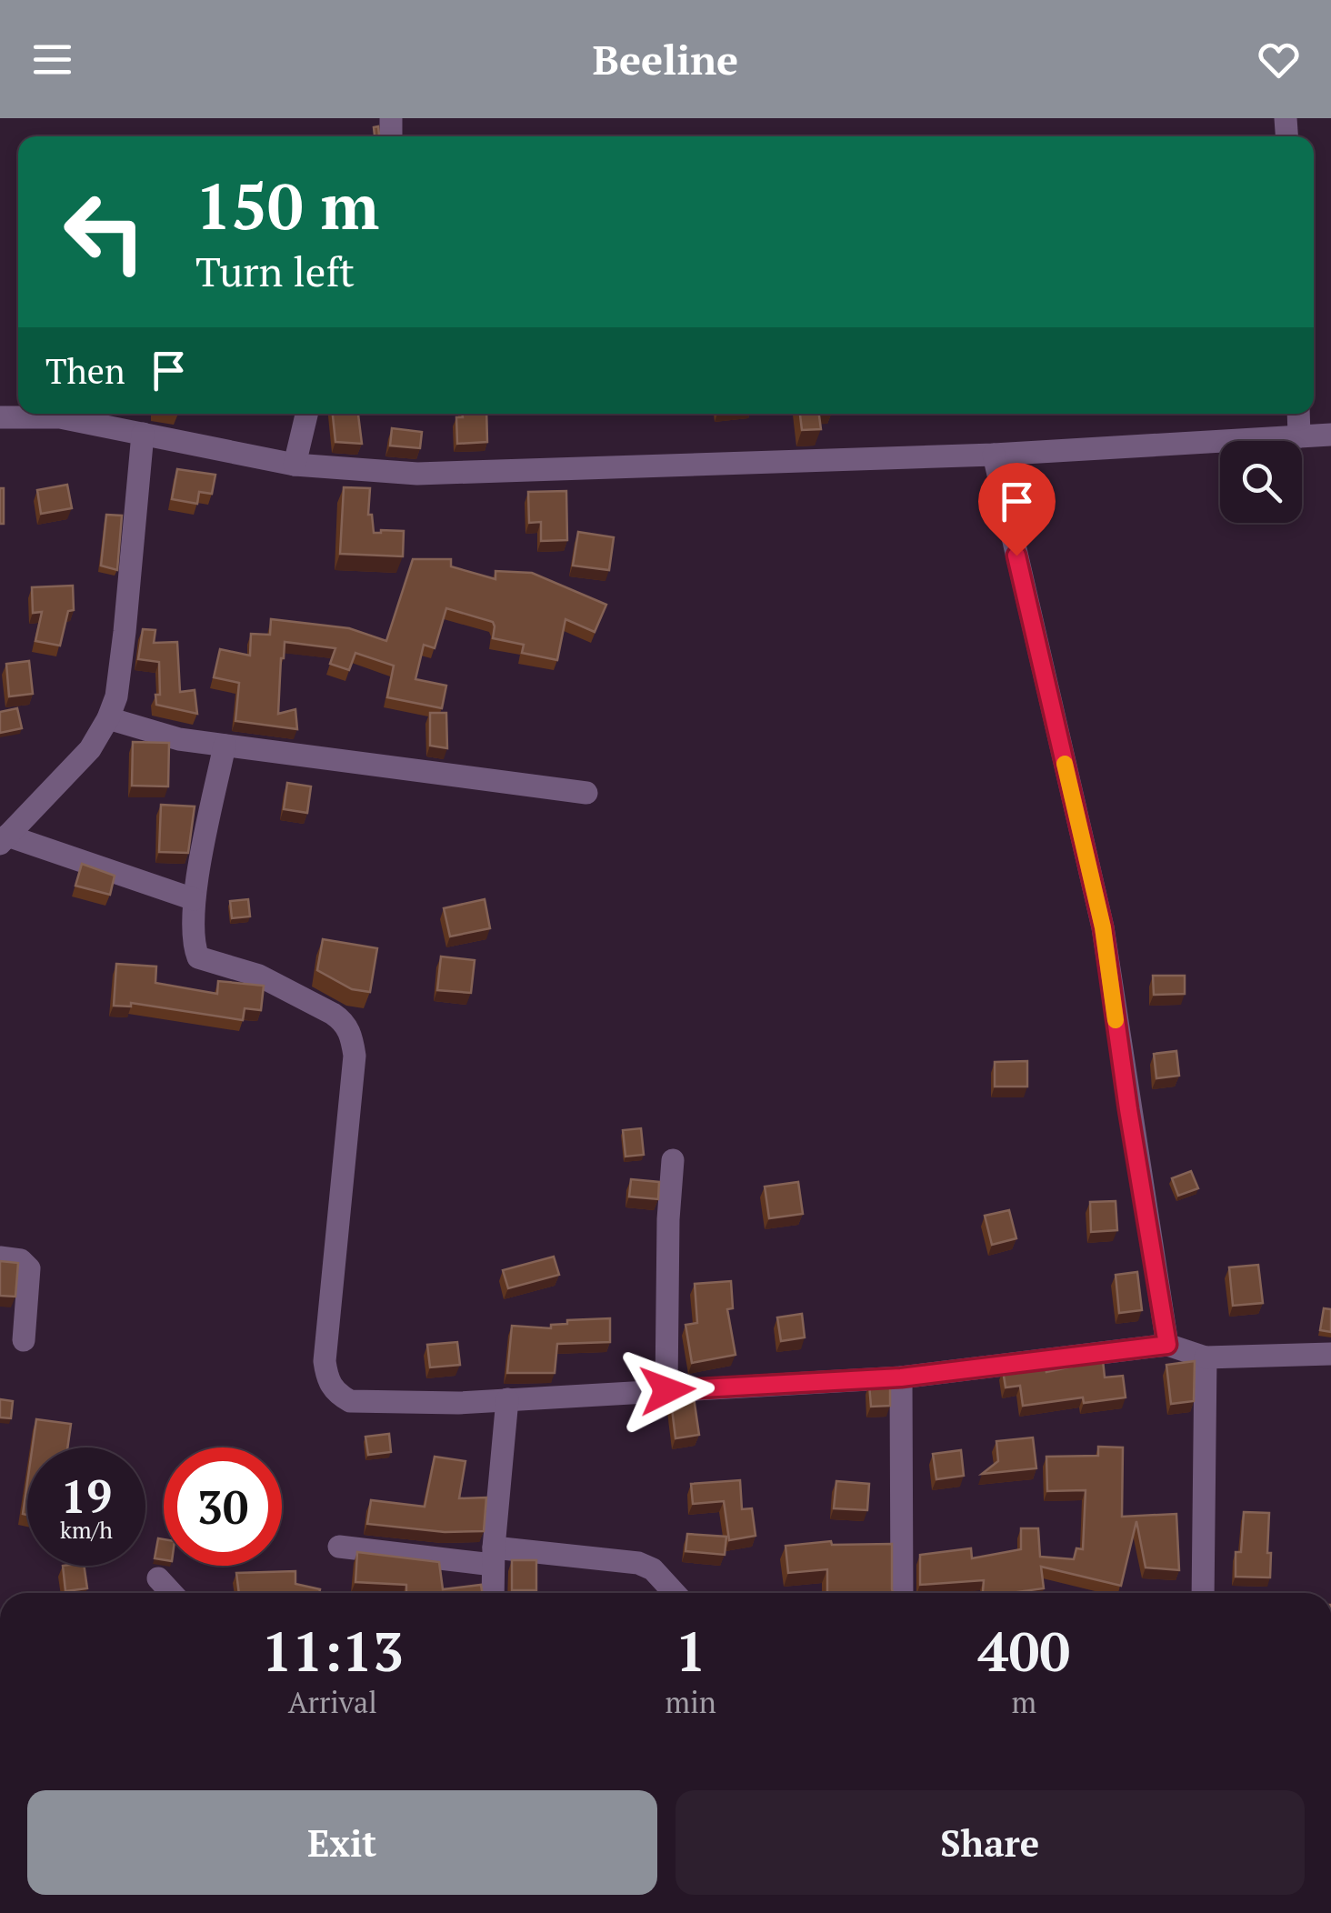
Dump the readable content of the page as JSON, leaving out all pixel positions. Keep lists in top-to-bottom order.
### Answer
{
  "page": {
    "header": "Beeline",
    "turn": ["150 m", "Turn left"],
    "then": "Then",
    "speed": "19 km/h",
    "limit": "30",
    "eta": [
      "11:13",
      "Arrival",
      "1",
      "min",
      "400",
      "m"
    ],
    "buttons": ["Exit", "Share"]
  }
}
